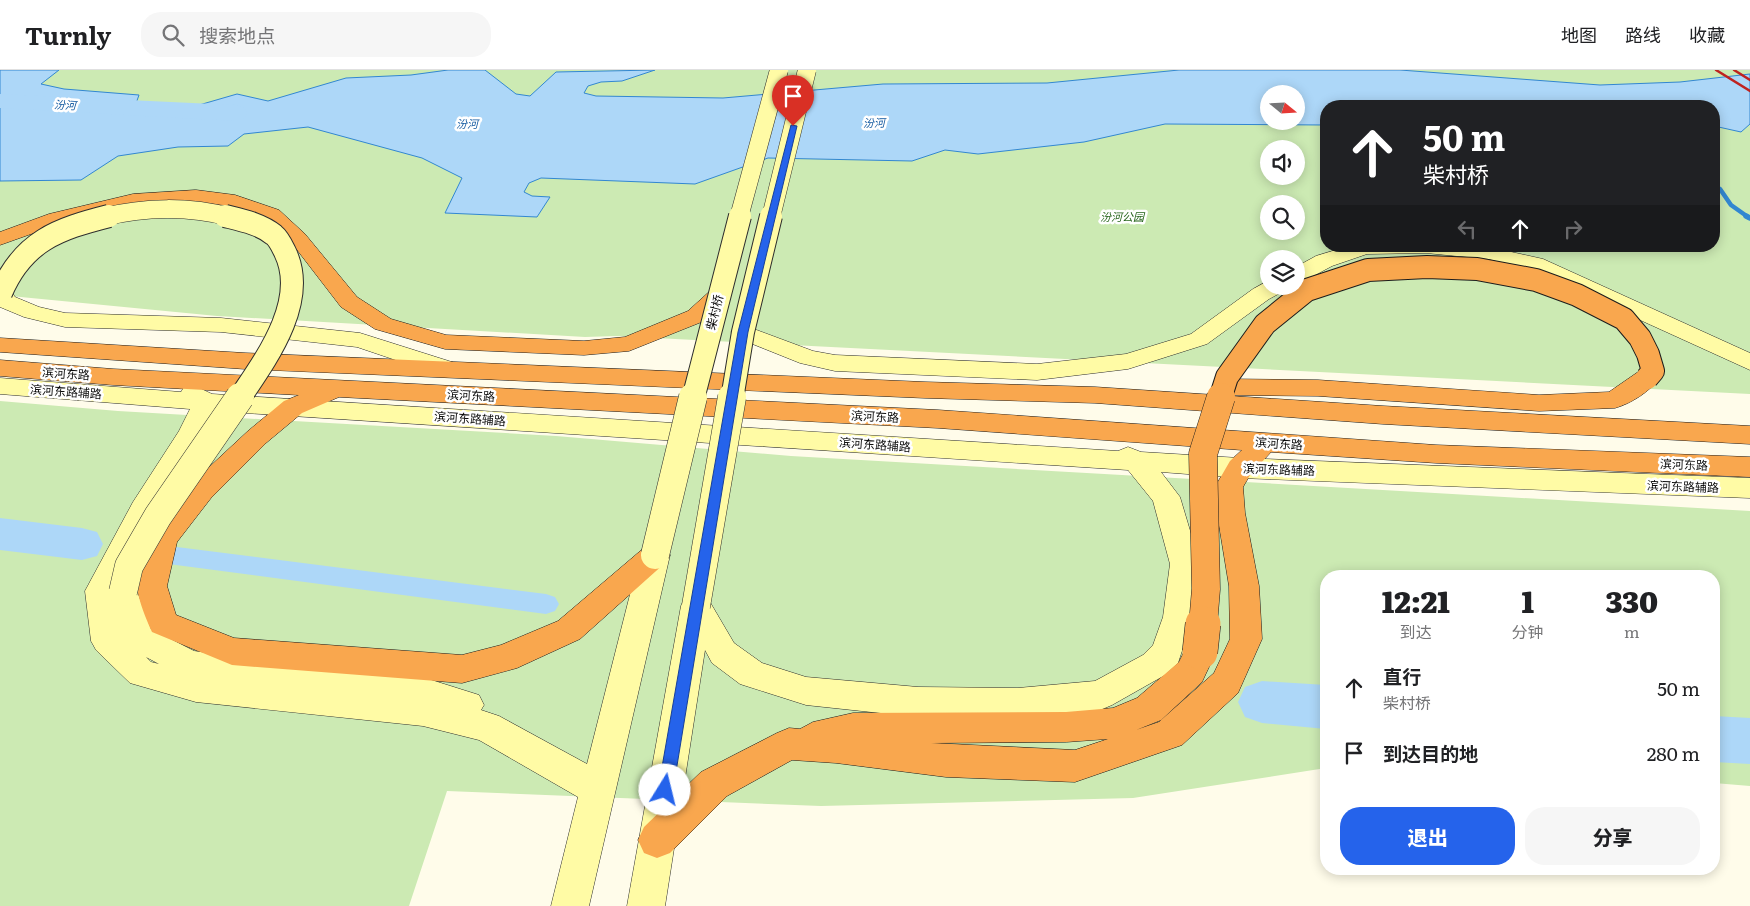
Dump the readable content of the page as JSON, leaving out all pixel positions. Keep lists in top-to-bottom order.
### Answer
{
  "streets": {
    "highway": ["滨河东路"],
    "main road": ["柴村桥", "滨河东路辅路"]
  },
  "water": ["汾河"],
  "parks": ["汾河公园"],
  "north": "right",
  "page": {
    "header": "Turnly",
    "search": "搜索地点",
    "nav": ["地图", "路线", "收藏"],
    "turn": ["50 m", "柴村桥"],
    "eta": [
      "12:21",
      "到达",
      "1",
      "分钟",
      "330",
      "m"
    ],
    "list": [
      {
        "name": "直行",
        "note": "柴村桥",
        "value": "50 m"
      },
      {
        "name": "到达目的地",
        "value": "280 m"
      }
    ],
    "buttons": ["退出", "分享"]
  }
}
